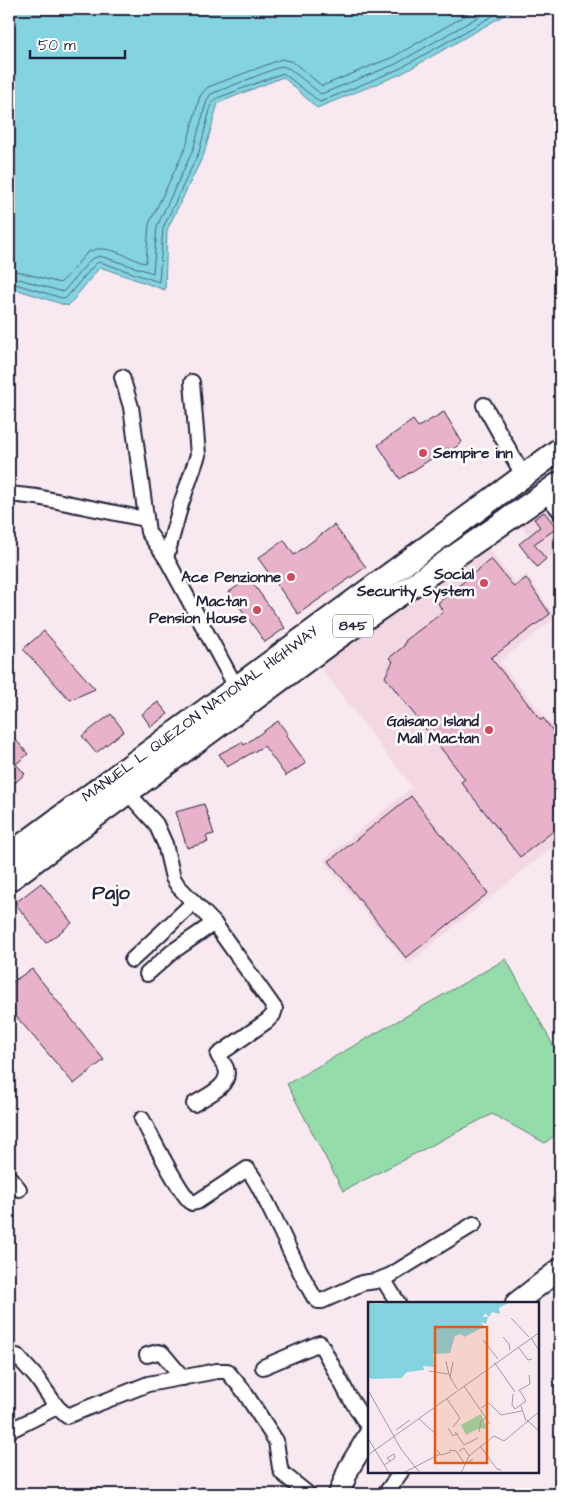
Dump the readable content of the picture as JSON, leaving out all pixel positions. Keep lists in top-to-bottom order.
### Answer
{
  "streets": {
    "main road": ["845", "MANUEL L. QUEZON NATIONAL HIGHWAY"]
  },
  "districts": ["Pajo"],
  "places": [
    "Sempire inn",
    "Ace Penzionne",
    "Social Security System",
    "Mactan Pension House",
    "Gaisano Island Mall Mactan"
  ],
  "scale_bar": "50 m"
}
